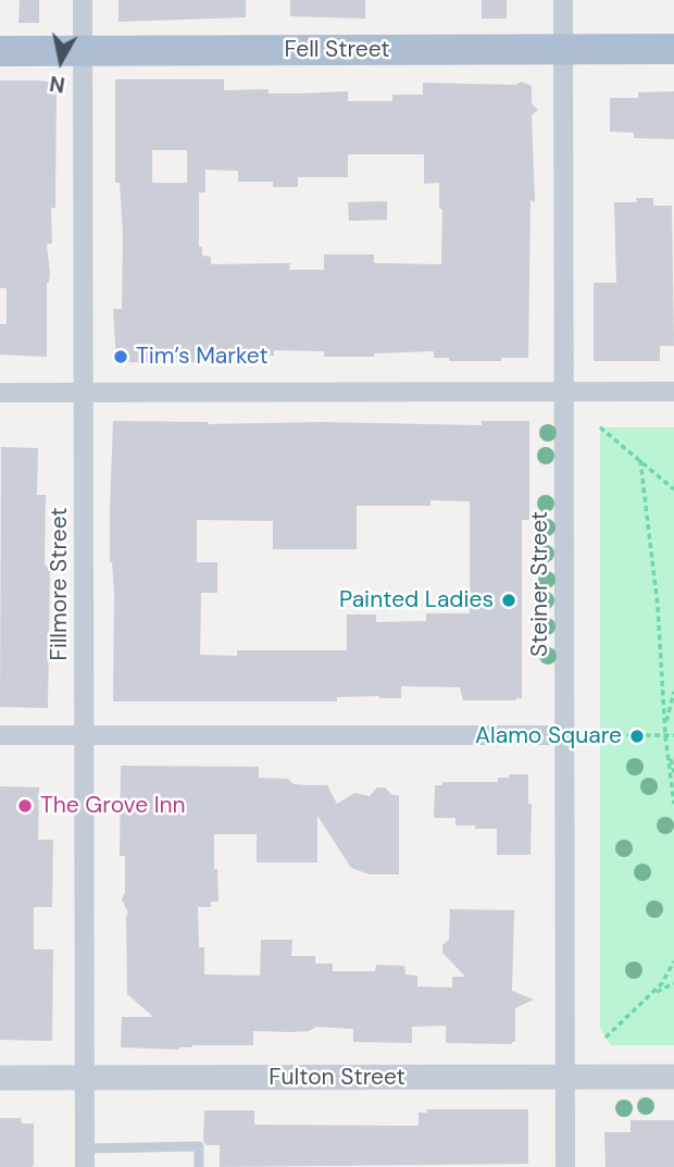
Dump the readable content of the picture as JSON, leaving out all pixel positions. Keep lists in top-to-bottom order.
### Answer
{
  "streets": {
    "main road": ["Fell Street"],
    "street": ["Fillmore Street", "Steiner Street", "Fulton Street"]
  },
  "crossings": [
    ["Fell Street", "Fillmore Street"],
    ["Fell Street", "Steiner Street"],
    ["Fillmore Street", "Fulton Street"],
    ["Steiner Street", "Fulton Street"]
  ],
  "places": [
    "Tim’s Market",
    "Painted Ladies",
    "Alamo Square",
    "The Grove Inn"
  ],
  "north": "bottom"
}
